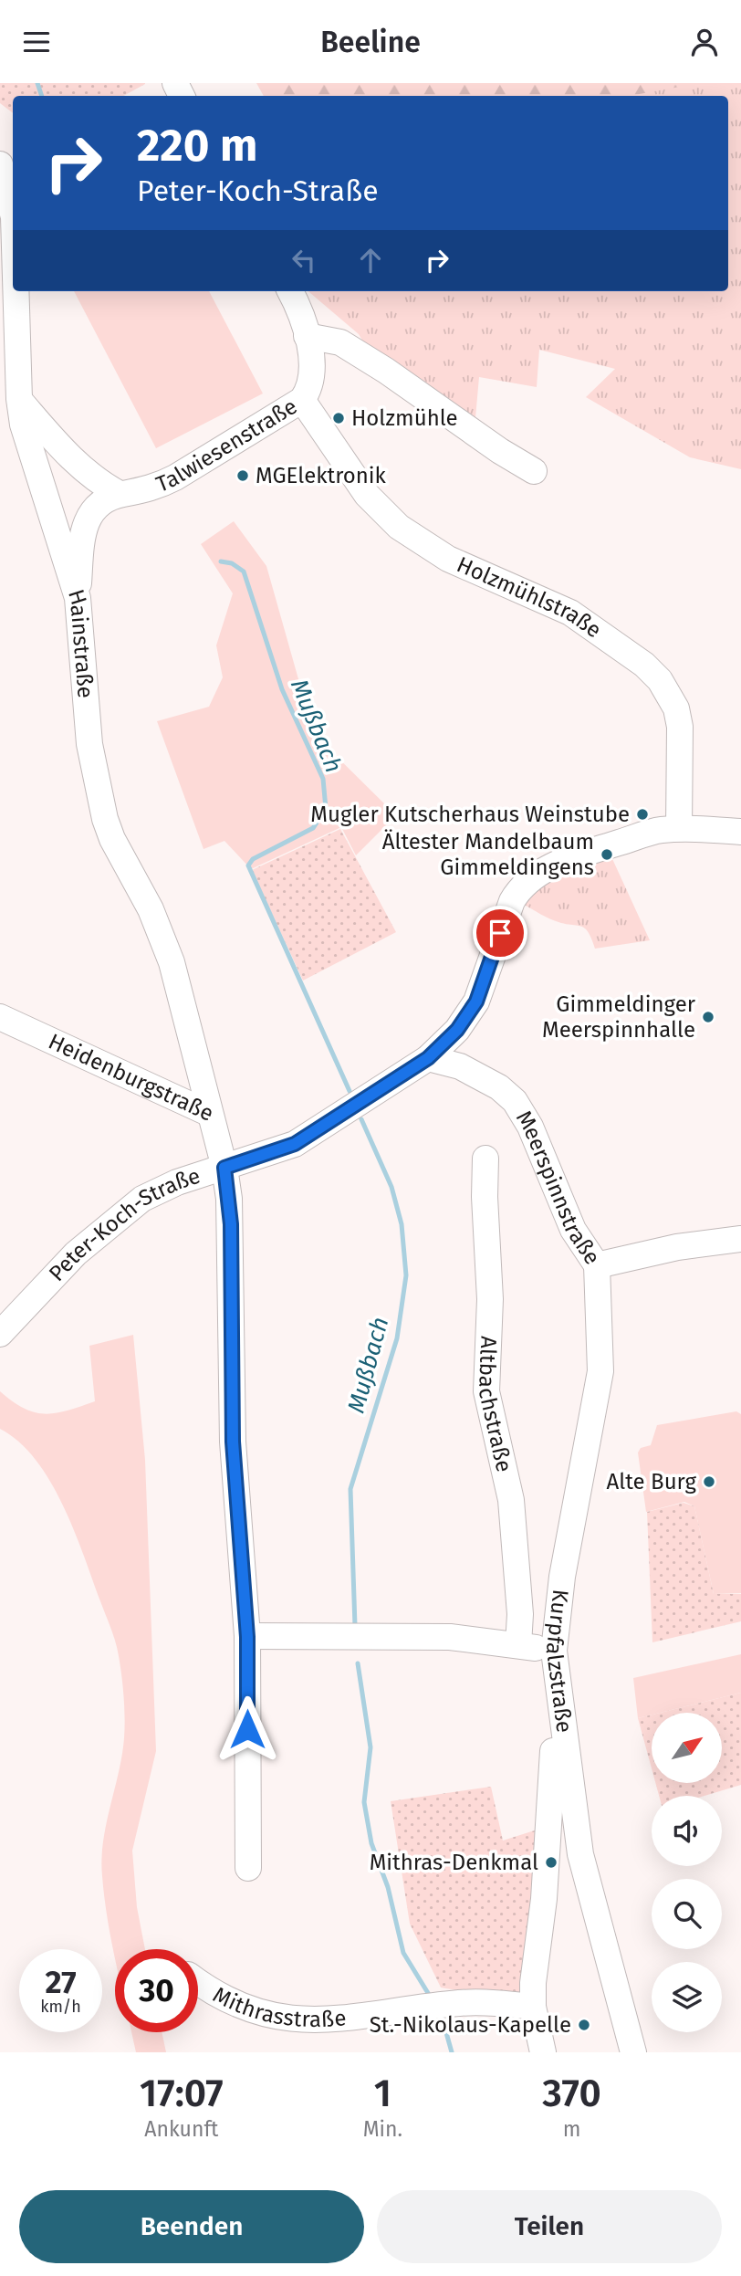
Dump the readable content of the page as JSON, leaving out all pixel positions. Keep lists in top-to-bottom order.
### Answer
{
  "streets": {
    "street": [
      "Talwiesenstraße",
      "Holzmühlstraße",
      "Hainstraße",
      "Heidenburgstraße",
      "Meerspinnstraße",
      "Peter-Koch-Straße",
      "Altbachstraße",
      "Kurpfalzstraße",
      "Mithrasstraße"
    ]
  },
  "crossings": [
    ["Talwiesenstraße", "Holzmühlstraße"],
    ["Talwiesenstraße", "Hainstraße"],
    ["Holzmühlstraße", "Peter-Koch-Straße"],
    ["Hainstraße", "Heidenburgstraße"],
    ["Heidenburgstraße", "Peter-Koch-Straße"],
    ["Meerspinnstraße", "Peter-Koch-Straße"],
    ["Meerspinnstraße", "Kurpfalzstraße"]
  ],
  "water": ["Mußbach"],
  "places": [
    "Holzmühle",
    "MGElektronik",
    "Mugler Kutscherhaus Weinstube",
    "Ältester Mandelbaum Gimmeldingens",
    "Gimmeldinger Meerspinnhalle",
    "Alte Burg",
    "Mithras-Denkmal",
    "St.-Nikolaus-Kapelle"
  ],
  "north": "top right",
  "page": {
    "header": "Beeline",
    "turn": ["220 m", "Peter-Koch-Straße"],
    "speed": "27 km/h",
    "limit": "30",
    "eta": [
      "17:07",
      "Ankunft",
      "1",
      "Min.",
      "370",
      "m"
    ],
    "buttons": ["Beenden", "Teilen"]
  }
}
